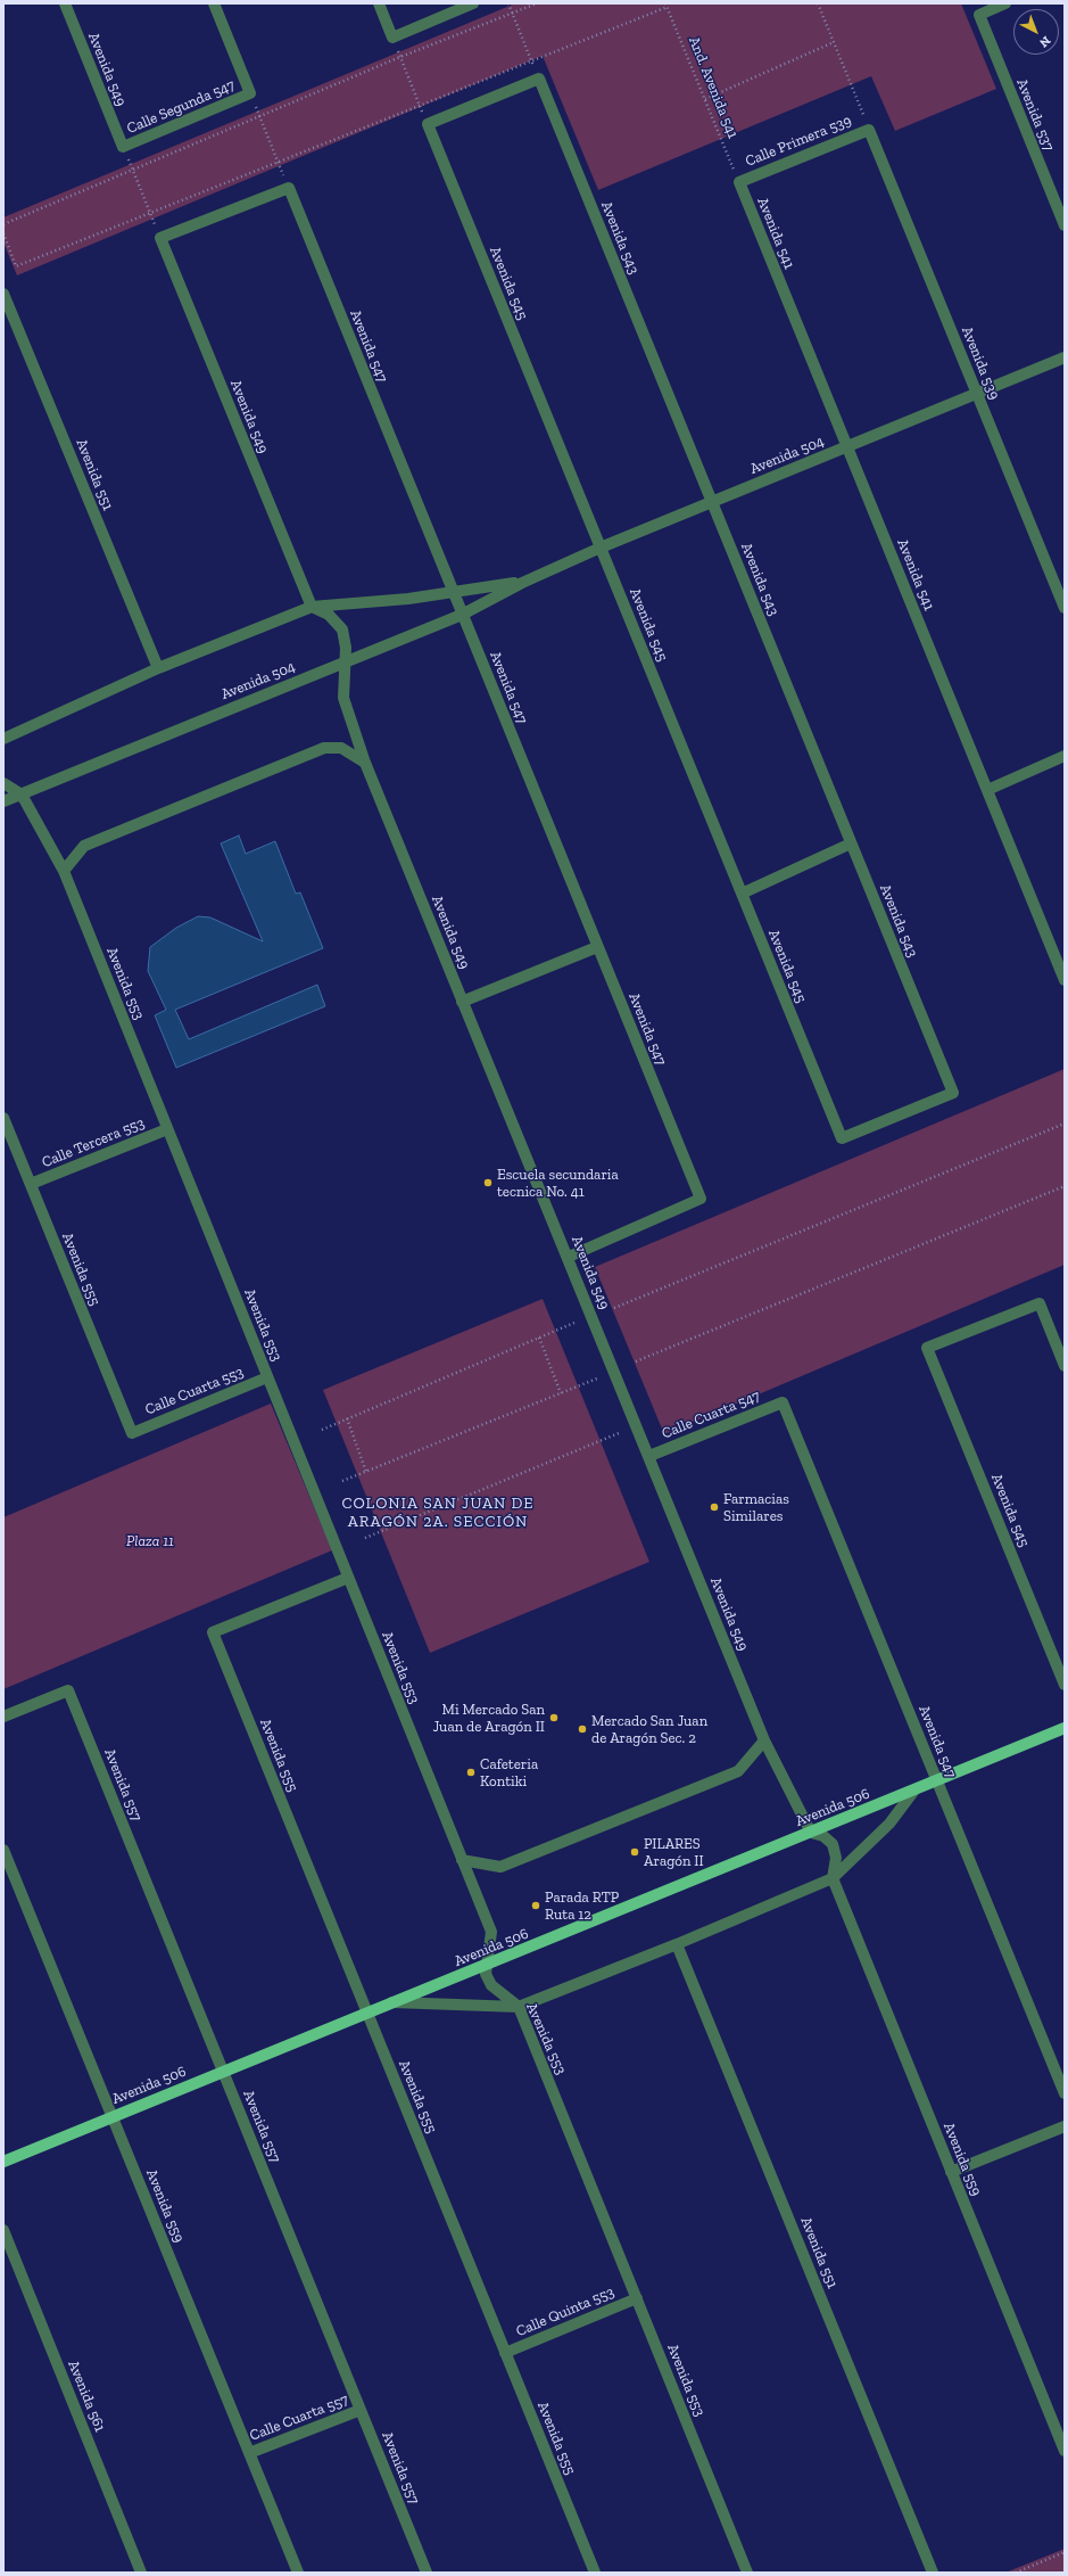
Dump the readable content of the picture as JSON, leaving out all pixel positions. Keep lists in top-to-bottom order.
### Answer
{
  "streets": {
    "main road": ["Avenida 506"],
    "street": [
      "Avenida 549",
      "Calle Segunda 547",
      "Avenida 537",
      "Calle Primera 539",
      "Avenida 541",
      "Avenida 543",
      "Avenida 545",
      "Avenida 547",
      "Avenida 539",
      "Avenida 504",
      "Avenida 551",
      "Avenida 553",
      "Calle Tercera 553",
      "Avenida 555",
      "Calle Cuarta 553",
      "Calle Cuarta 547",
      "Avenida 557",
      "Avenida 559",
      "Calle Quinta 553",
      "Avenida 561",
      "Calle Cuarta 557"
    ],
    "path": ["And. Avenida 541"]
  },
  "crossings": [
    ["Avenida 549", "Calle Segunda 547"],
    ["Avenida 549", "Avenida 547"],
    ["Avenida 549", "Avenida 504"],
    ["Avenida 549", "Calle Cuarta 547"],
    ["Avenida 549", "Avenida 506"],
    ["And. Avenida 541", "Calle Primera 539"],
    ["And. Avenida 541", "Avenida 541"],
    ["Calle Primera 539", "Avenida 541"],
    ["Calle Primera 539", "Avenida 539"],
    ["Avenida 541", "Avenida 504"],
    ["Avenida 543", "Avenida 545"],
    ["Avenida 543", "Avenida 504"],
    ["Avenida 545", "Avenida 504"],
    ["Avenida 547", "Avenida 504"],
    ["Avenida 547", "Calle Cuarta 547"],
    ["Avenida 547", "Avenida 506"],
    ["Avenida 539", "Avenida 504"],
    ["Avenida 504", "Avenida 551"],
    ["Avenida 504", "Avenida 553"],
    ["Avenida 553", "Calle Tercera 553"],
    ["Avenida 553", "Avenida 555"],
    ["Avenida 553", "Calle Cuarta 553"],
    ["Avenida 553", "Avenida 506"],
    ["Avenida 553", "Calle Quinta 553"],
    ["Calle Tercera 553", "Avenida 555"],
    ["Avenida 555", "Calle Cuarta 553"],
    ["Avenida 555", "Avenida 506"],
    ["Avenida 555", "Calle Quinta 553"],
    ["Avenida 557", "Avenida 506"],
    ["Avenida 557", "Calle Cuarta 557"],
    ["Avenida 506", "Avenida 559"],
    ["Avenida 559", "Calle Cuarta 557"]
  ],
  "districts": ["COLONIA SAN JUAN DE ARAGÓN 2A. SECCIÓN"],
  "parks": ["Plaza 11"],
  "places": [
    "Escuela secundaria tecnica No. 41",
    "Farmacias Similares",
    "Mi Mercado San Juan de Aragón II",
    "Mercado San Juan de Aragón Sec. 2",
    "Cafeteria Kontiki",
    "PILARES Aragón II",
    "Parada RTP Ruta 12"
  ],
  "north": "bottom right"
}
